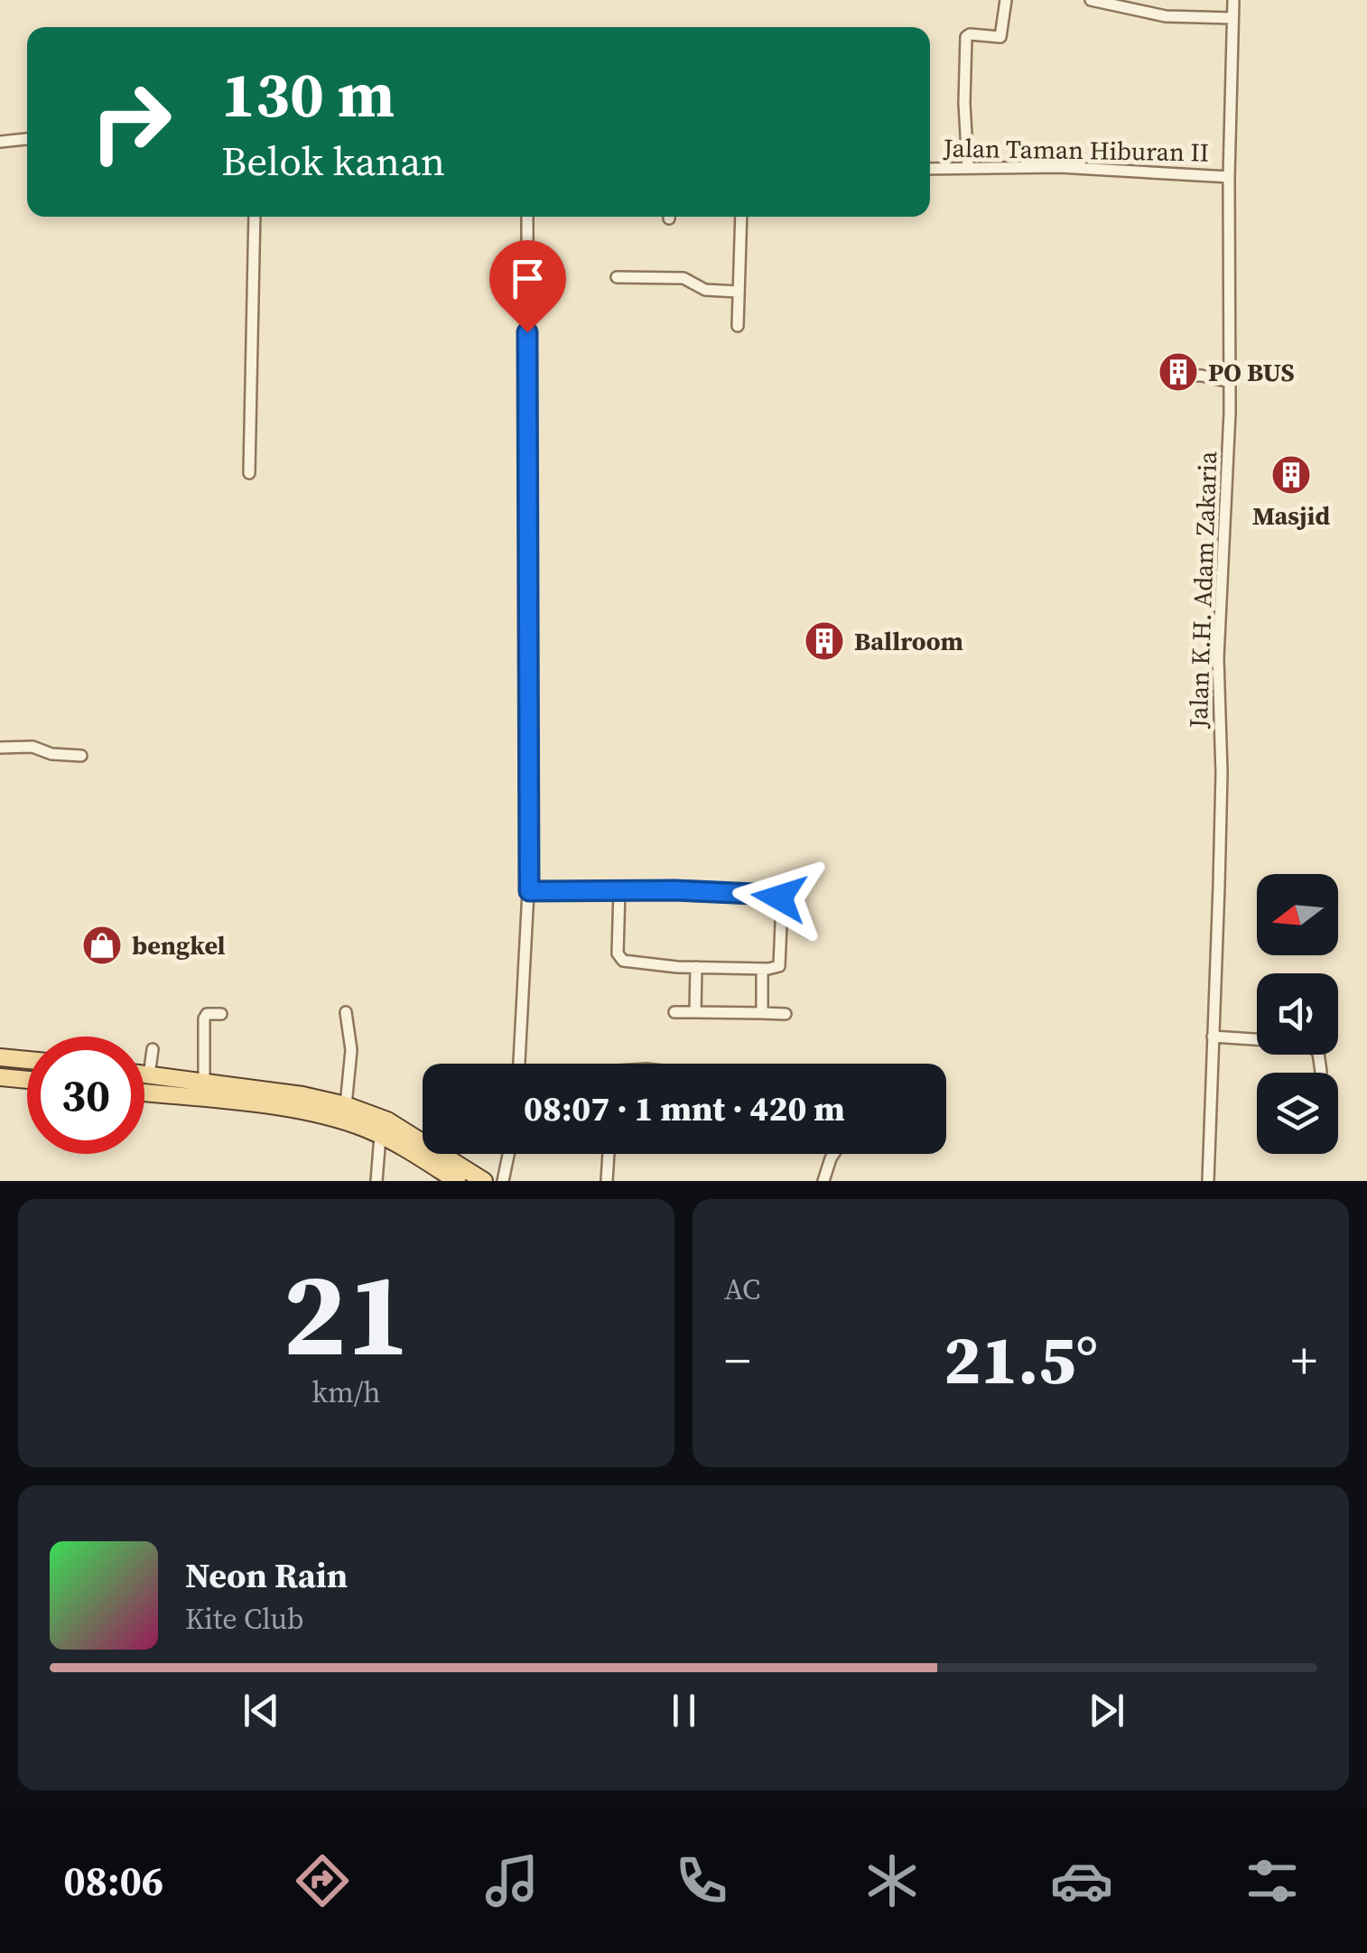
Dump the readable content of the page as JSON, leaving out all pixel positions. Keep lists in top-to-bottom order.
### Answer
{
  "streets": {
    "street": ["Jalan Taman Hiburan II", "Jalan K.H. Adam Zakaria"]
  },
  "crossings": [
    ["Jalan Taman Hiburan II", "Jalan K.H. Adam Zakaria"]
  ],
  "places": {
    "building": ["PO BUS", "Masjid", "Ballroom"],
    "shop": ["bengkel"]
  },
  "north": "left",
  "page": {
    "turn": ["130 m", "Belok kanan"],
    "limit": "30",
    "trip": "08:07 · 1 mnt · 420 m",
    "tile": [
      ["21", "km/h"],
      "AC"
    ],
    "heat": ["−", "21.5°", "+"],
    "song": ["Neon Rain", "Kite Club"],
    "tabs": "08:06"
  }
}
